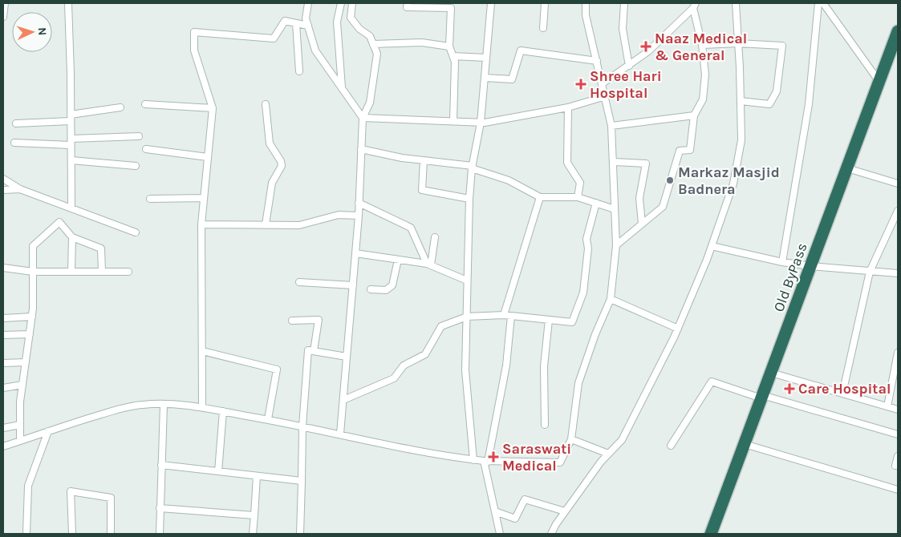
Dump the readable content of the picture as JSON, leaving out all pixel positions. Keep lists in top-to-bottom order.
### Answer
{
  "streets": {
    "highway": ["Old ByPass"]
  },
  "places": {
    "health": [
      "Naaz Medical & General",
      "Shree Hari Hospital",
      "Care Hospital",
      "Saraswati Medical"
    ],
    "other": ["Markaz Masjid Badnera"]
  },
  "north": "right"
}
